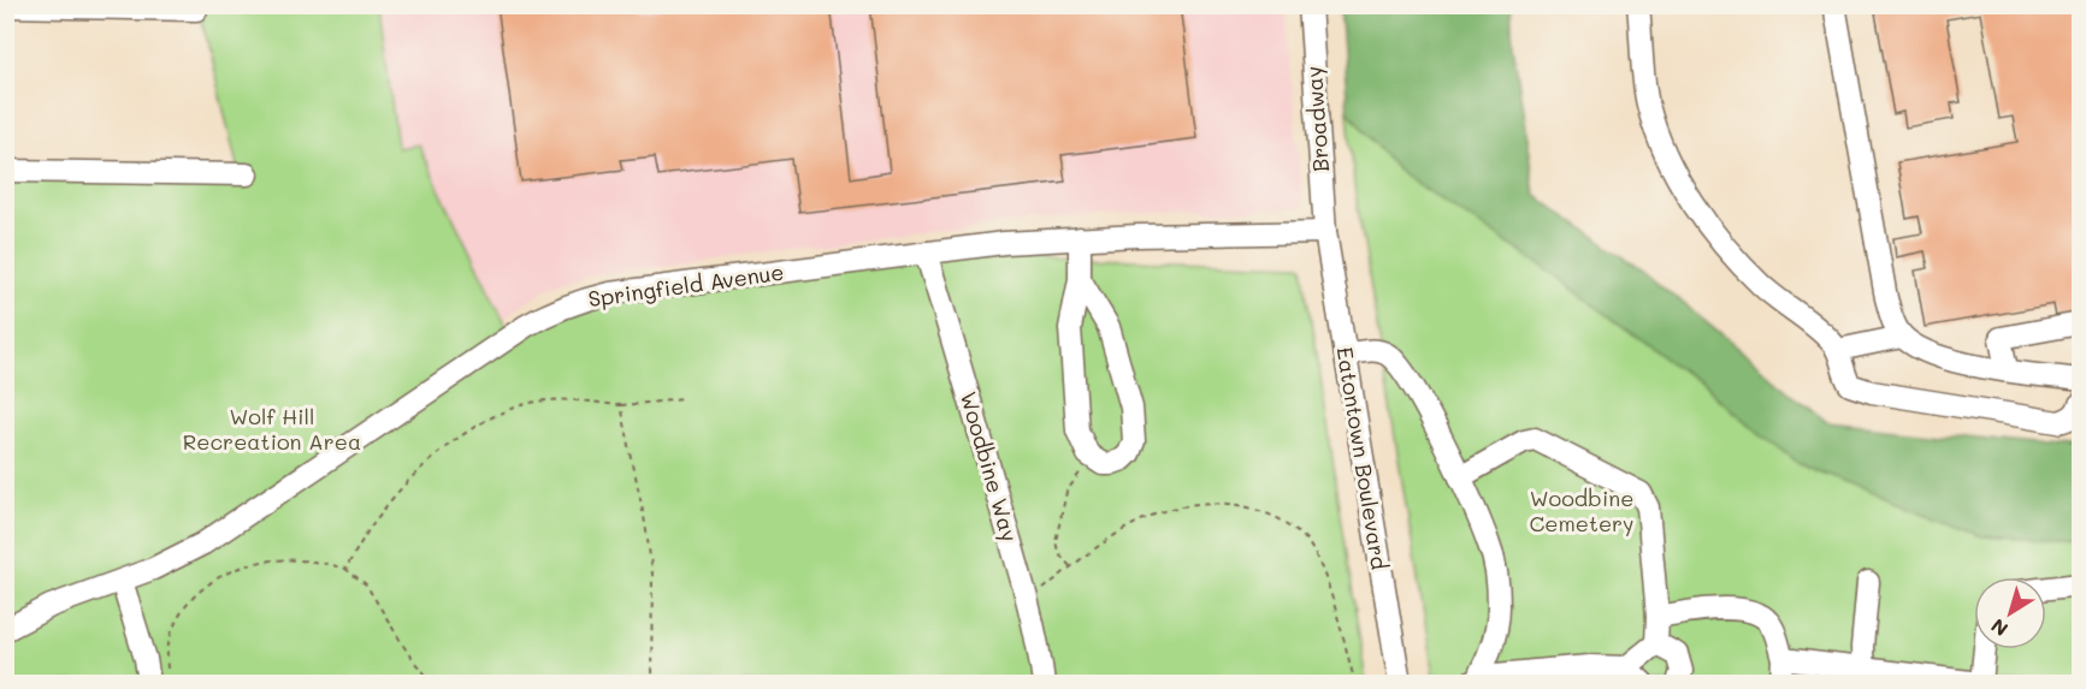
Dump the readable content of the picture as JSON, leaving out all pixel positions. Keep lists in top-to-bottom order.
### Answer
{
  "streets": {
    "street": [
      "Broadway",
      "Springfield Avenue",
      "Eatontown Boulevard",
      "Woodbine Way"
    ]
  },
  "crossings": [
    ["Broadway", "Springfield Avenue"],
    ["Broadway", "Eatontown Boulevard"],
    ["Springfield Avenue", "Eatontown Boulevard"],
    ["Springfield Avenue", "Woodbine Way"]
  ],
  "parks": ["Wolf Hill Recreation Area", "Woodbine Cemetery"],
  "north": "bottom left"
}
